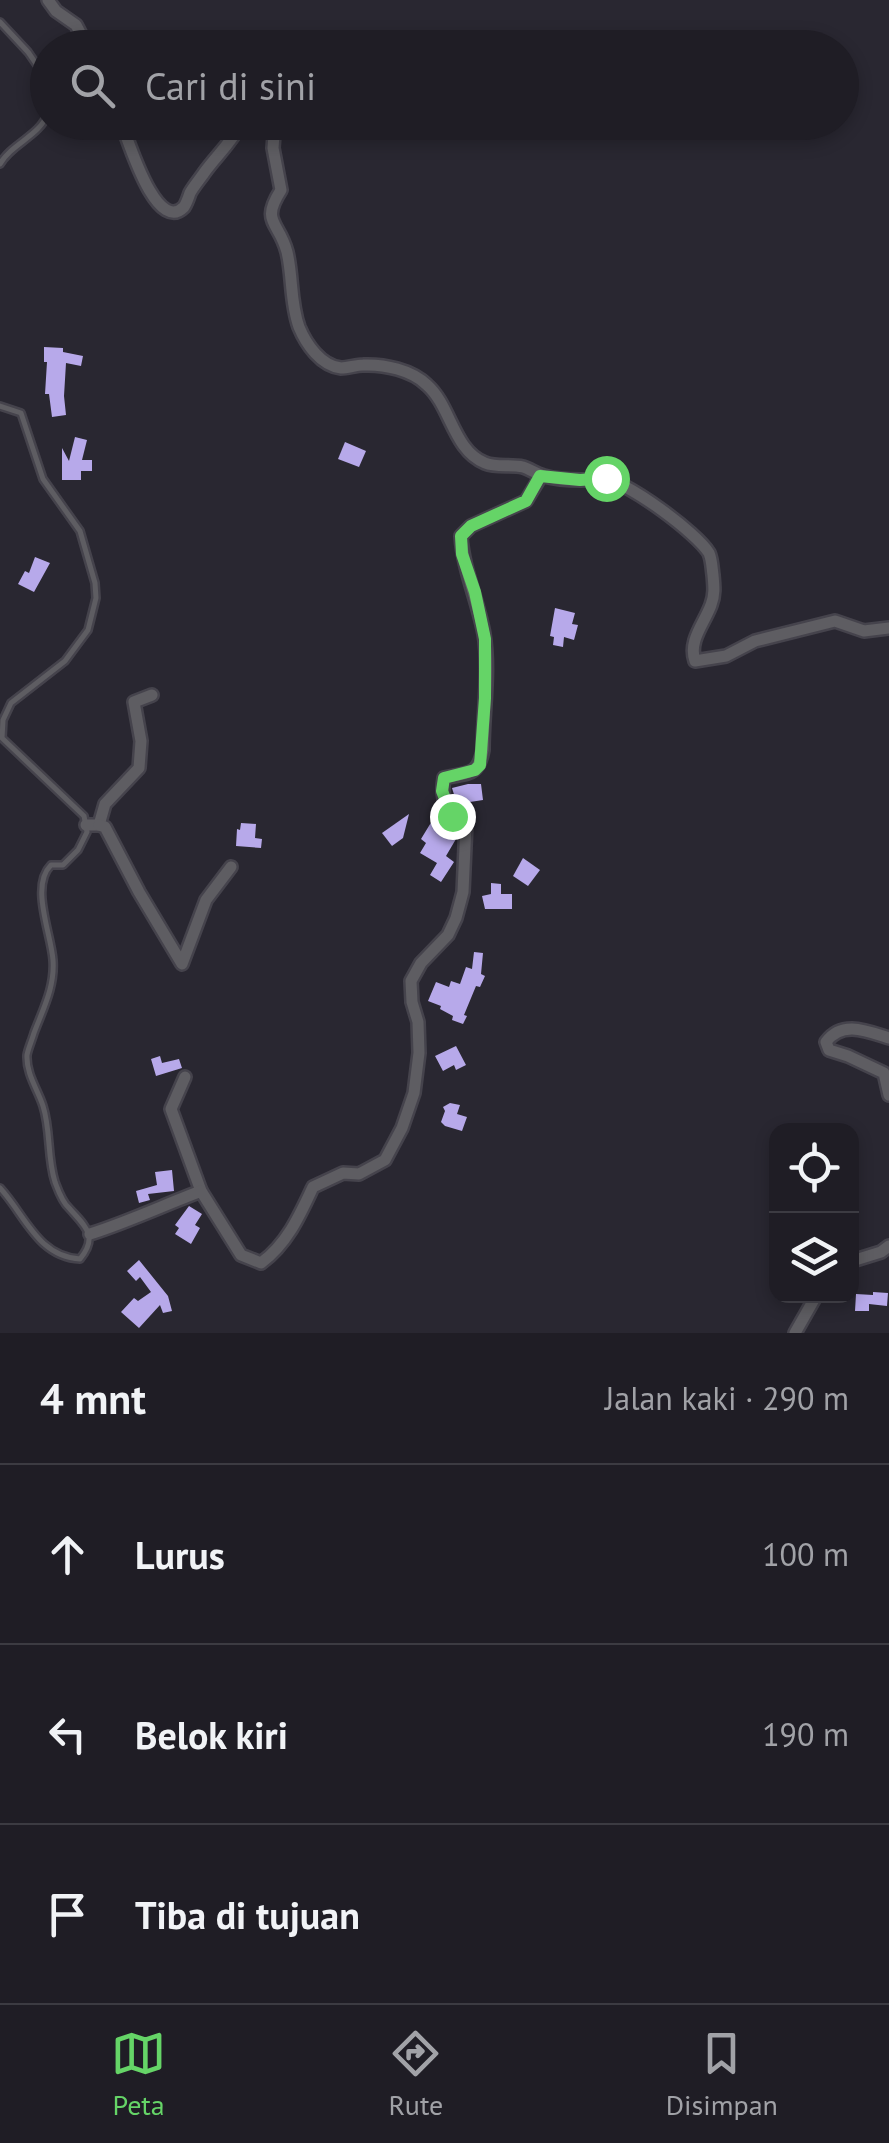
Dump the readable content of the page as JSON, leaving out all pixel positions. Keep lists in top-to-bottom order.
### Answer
{
  "page": {
    "search": "Cari di sini",
    "heading": ["4 mnt", "Jalan kaki · 290 m"],
    "list": [
      ["Lurus", "100 m"],
      ["Belok kiri", "190 m"],
      "Tiba di tujuan"
    ],
    "nav": ["Peta", "Rute", "Disimpan"]
  }
}
